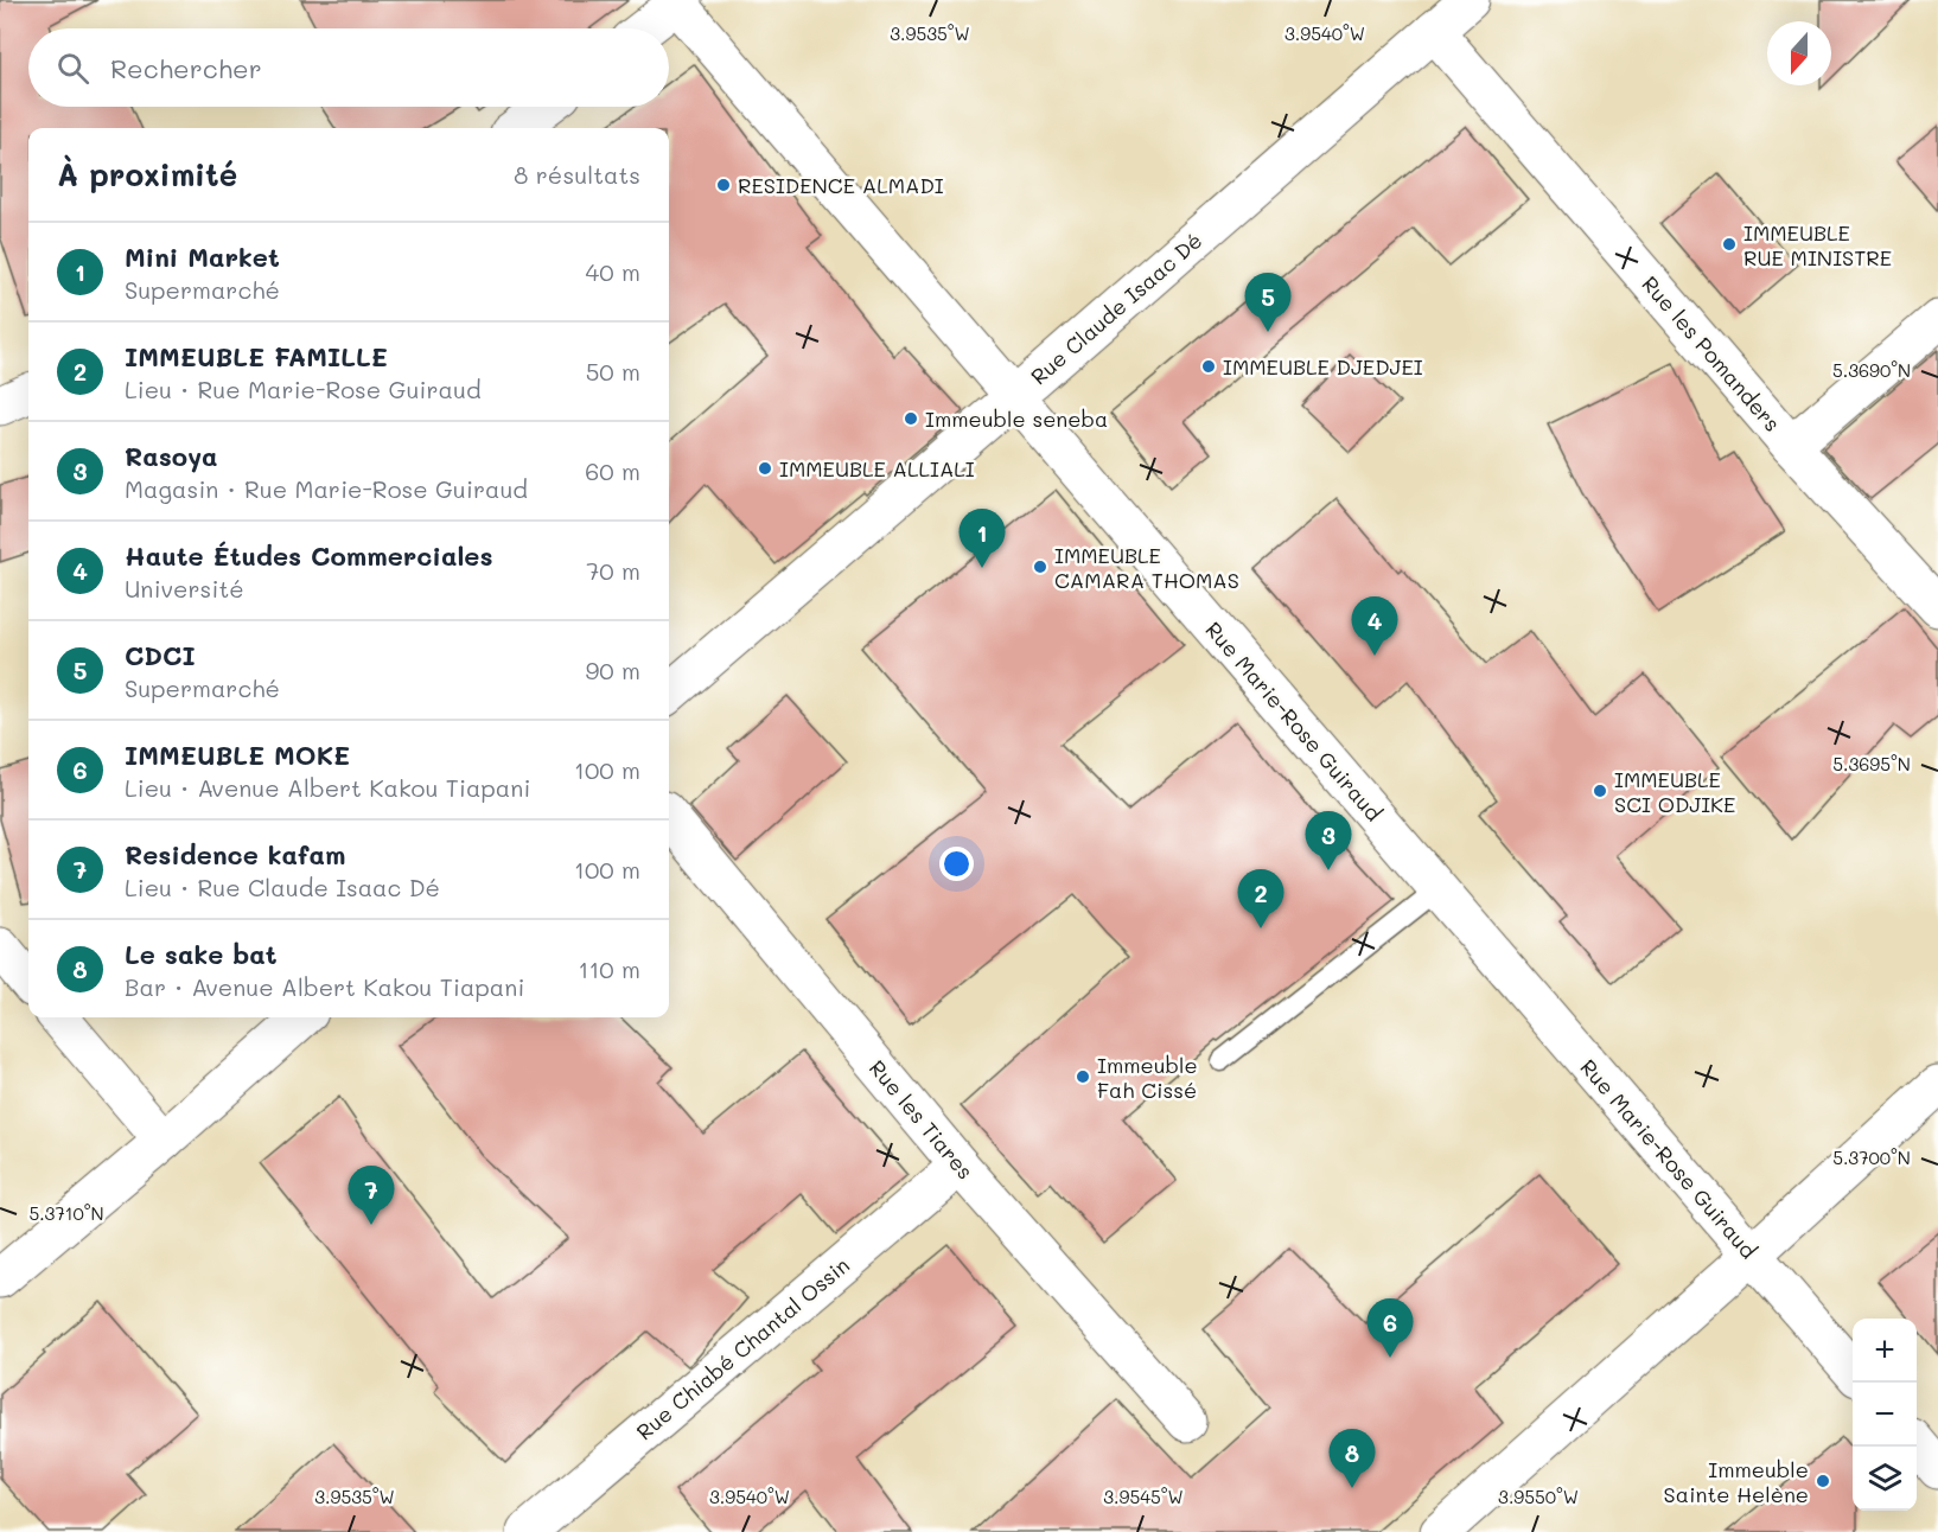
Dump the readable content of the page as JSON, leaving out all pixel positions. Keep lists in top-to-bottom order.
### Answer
{
  "streets": {
    "street": [
      "Rue Claude Isaac Dé",
      "Rue les Pomanders",
      "Rue Marie-Rose Guiraud",
      "Rue les Tiares",
      "Rue Chiabé Chantal Ossin"
    ]
  },
  "crossings": [
    ["Rue Claude Isaac Dé", "Rue les Pomanders"],
    ["Rue Claude Isaac Dé", "Rue Marie-Rose Guiraud"],
    ["Rue les Tiares", "Rue Chiabé Chantal Ossin"]
  ],
  "places": [
    "RESIDENCE ALMADI",
    "IMMEUBLE RUE MINISTRE",
    "IMMEUBLE DJEDJEI",
    "Immeuble seneba",
    "IMMEUBLE ALLIALI",
    "IMMEUBLE CAMARA THOMAS",
    "IMMEUBLE SCI ODJIKE",
    "Immeuble Fah Cissé",
    "Immeuble Sainte Helène"
  ],
  "north": "bottom",
  "page": {
    "search": "Rechercher",
    "heading": ["À proximité", "8 résultats"],
    "list": [
      {
        "mark": "1",
        "name": "Mini Market",
        "note": "Supermarché",
        "value": "40 m"
      },
      {
        "mark": "2",
        "name": "IMMEUBLE FAMILLE",
        "note": "Lieu · Rue Marie-Rose Guiraud",
        "value": "50 m"
      },
      {
        "mark": "3",
        "name": "Rasoya",
        "note": "Magasin · Rue Marie-Rose Guiraud",
        "value": "60 m"
      },
      {
        "mark": "4",
        "name": "Haute Études Commerciales",
        "note": "Université",
        "value": "70 m"
      },
      {
        "mark": "5",
        "name": "CDCI",
        "note": "Supermarché",
        "value": "90 m"
      },
      {
        "mark": "6",
        "name": "IMMEUBLE MOKE",
        "note": "Lieu · Avenue Albert Kakou Tiapani",
        "value": "100 m"
      },
      {
        "mark": "7",
        "name": "Residence kafam",
        "note": "Lieu · Rue Claude Isaac Dé",
        "value": "100 m"
      },
      {
        "mark": "8",
        "name": "Le sake bat",
        "note": "Bar · Avenue Albert Kakou Tiapani",
        "value": "110 m"
      }
    ],
    "pins": [
      "5",
      "1",
      "4",
      "3",
      "2",
      "7",
      "6",
      "8"
    ],
    "map_buttons": ["+", "−"]
  },
  "coordinates": [
    "3.9535°W",
    "3.9540°W",
    "5.3690°N",
    "5.3695°N",
    "5.3700°N",
    "5.3710°N",
    "3.9545°W",
    "3.9550°W"
  ]
}
